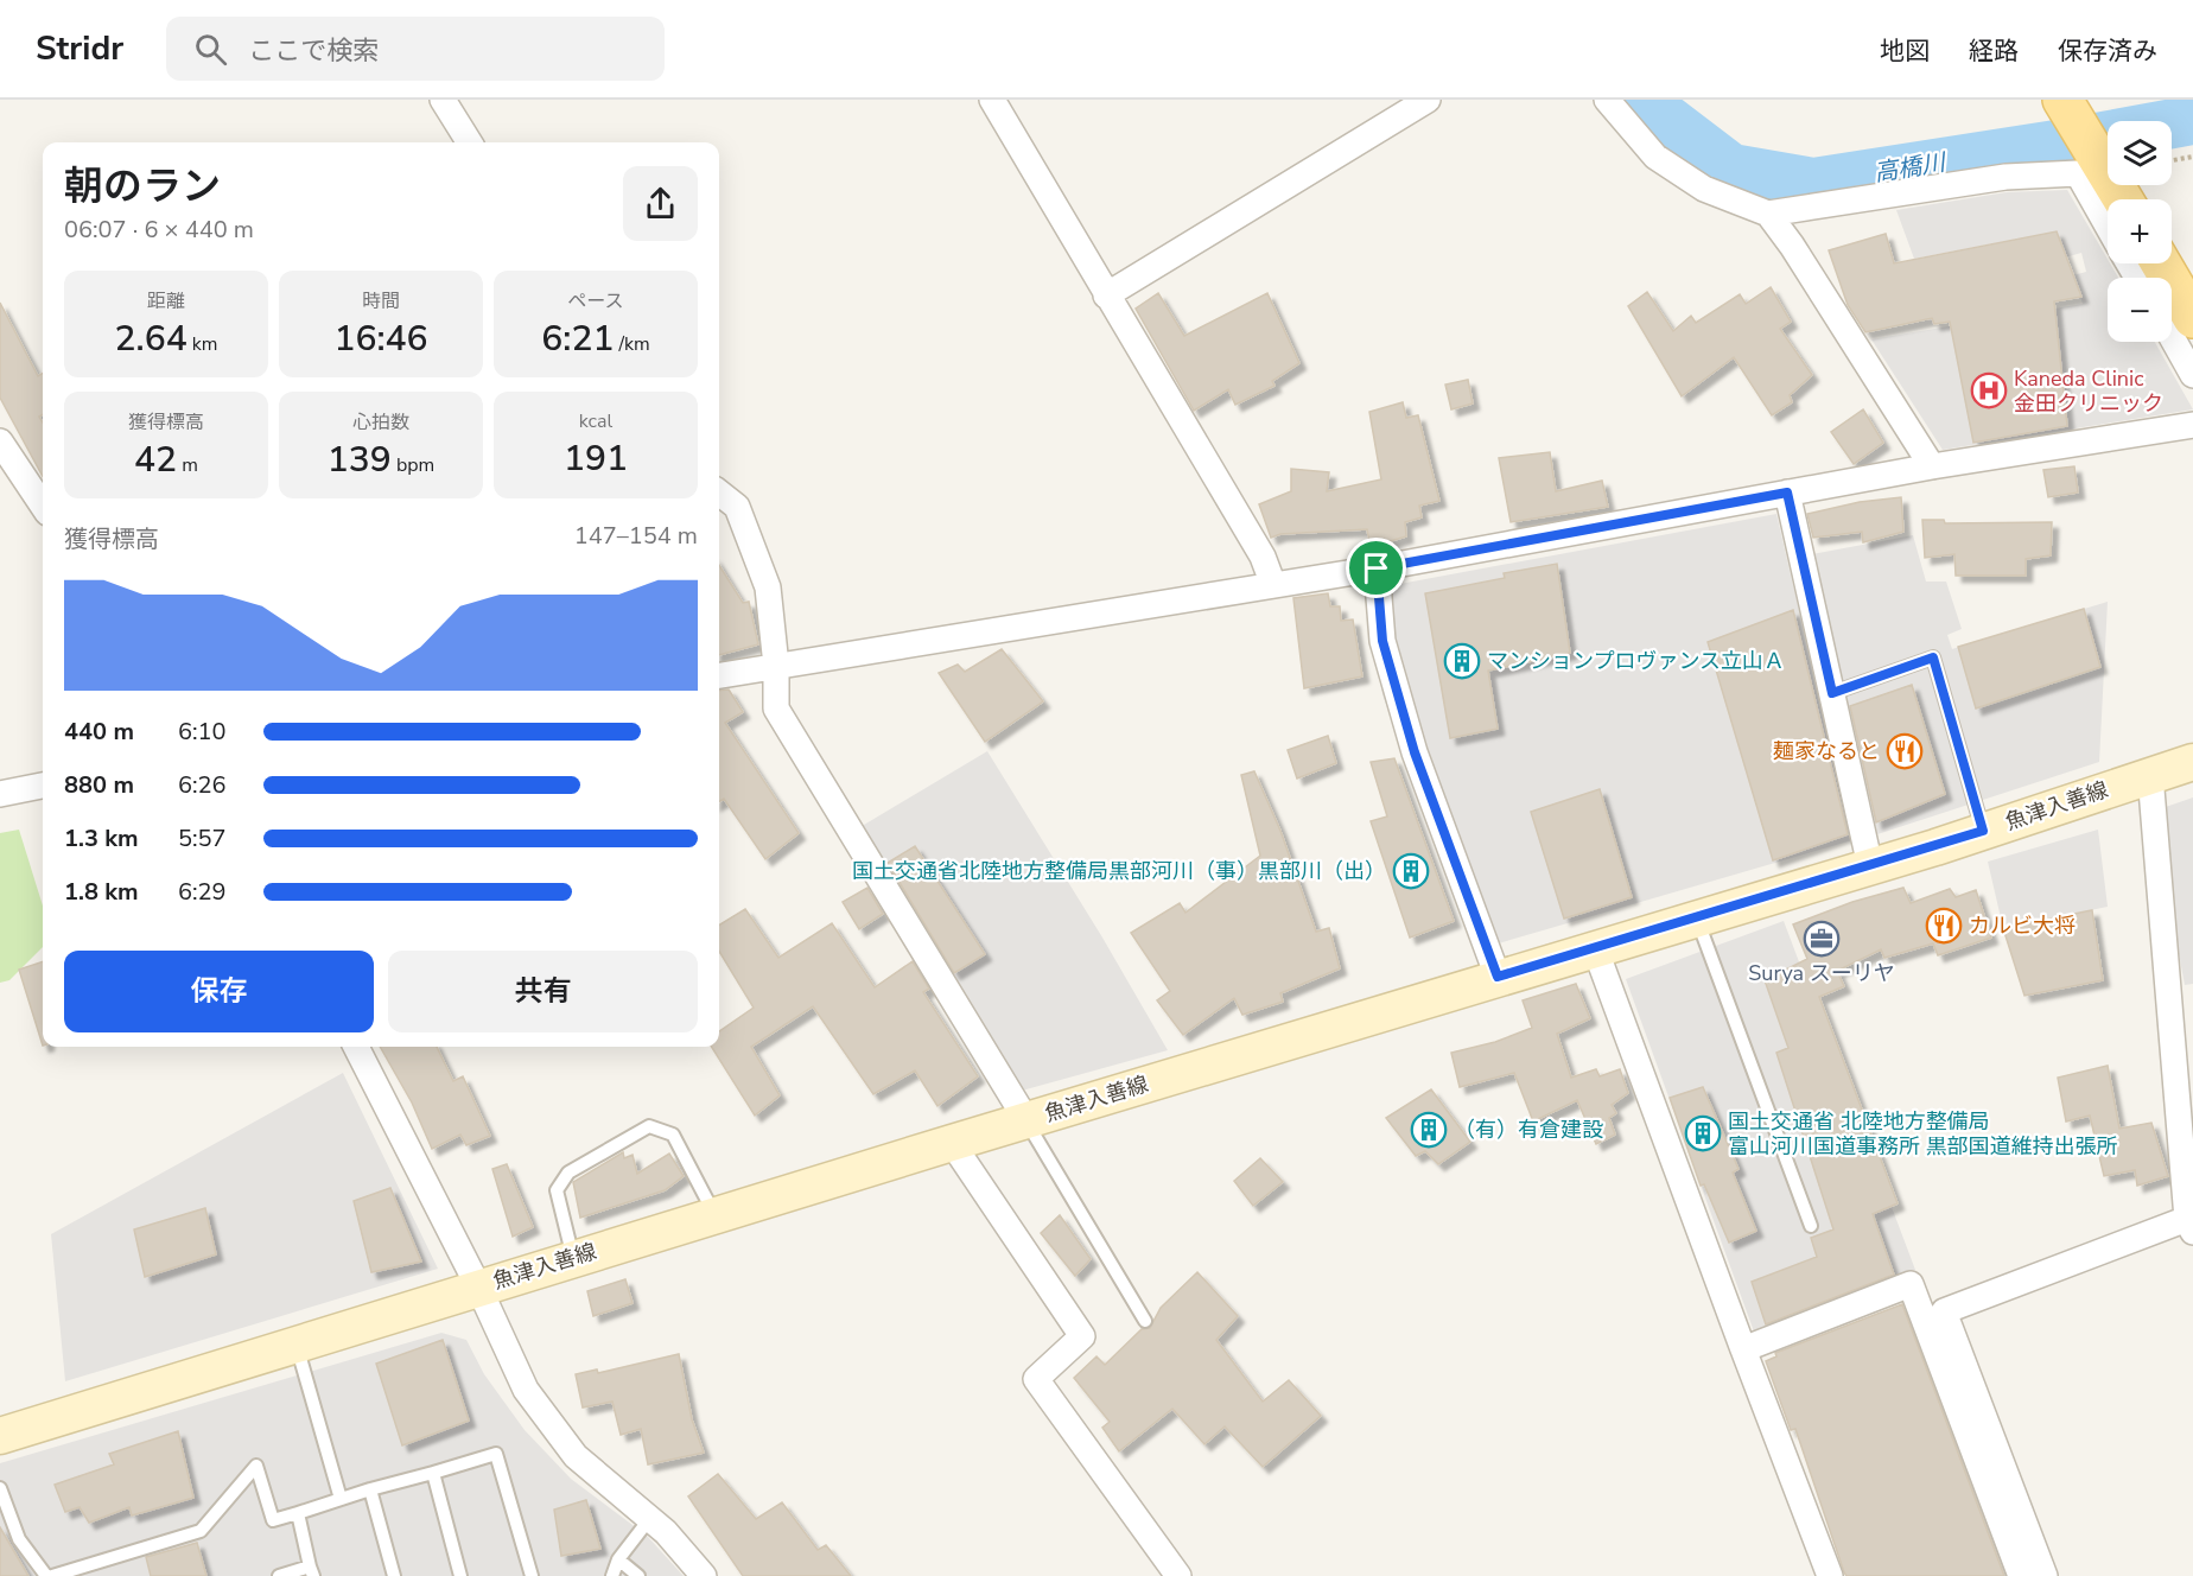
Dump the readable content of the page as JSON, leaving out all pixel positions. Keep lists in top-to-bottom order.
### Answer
{
  "streets": {
    "main road": ["魚津入善線"]
  },
  "water": ["高橋川"],
  "places": {
    "hospital": ["Kaneda Clinic 金田クリニック"],
    "building": [
      "マンションプロヴァンス立山Ａ",
      "国土交通省北陸地方整備局黒部河川（事）黒部川（出）",
      "（有）有倉建設",
      "国土交通省 北陸地方整備局 富山河川国道事務所 黒部国道維持出張所"
    ],
    "restaurant": ["麺家なると", "カルビ大将"],
    "office": ["Surya スーリヤ"]
  },
  "page": {
    "header": "Stridr",
    "search": "ここで検索",
    "nav": ["地図", "経路", "保存済み"],
    "map_buttons": ["+", "−"],
    "heading": ["朝のラン", "06:07 · 6 × 440 m"],
    "stats": [
      ["距離", "2.64 km"],
      ["時間", "16:46"],
      ["ペース", "6:21 /km"],
      ["獲得標高", "42 m"],
      ["心拍数", "139 bpm"],
      ["kcal", "191"]
    ],
    "chart": ["獲得標高", "147–154 m"],
    "list": [
      {
        "name": "440 m",
        "note": "6:10"
      },
      {
        "name": "880 m",
        "note": "6:26"
      },
      {
        "name": "1.3 km",
        "note": "5:57"
      },
      {
        "name": "1.8 km",
        "note": "6:29"
      }
    ],
    "buttons": ["保存", "共有"]
  }
}
